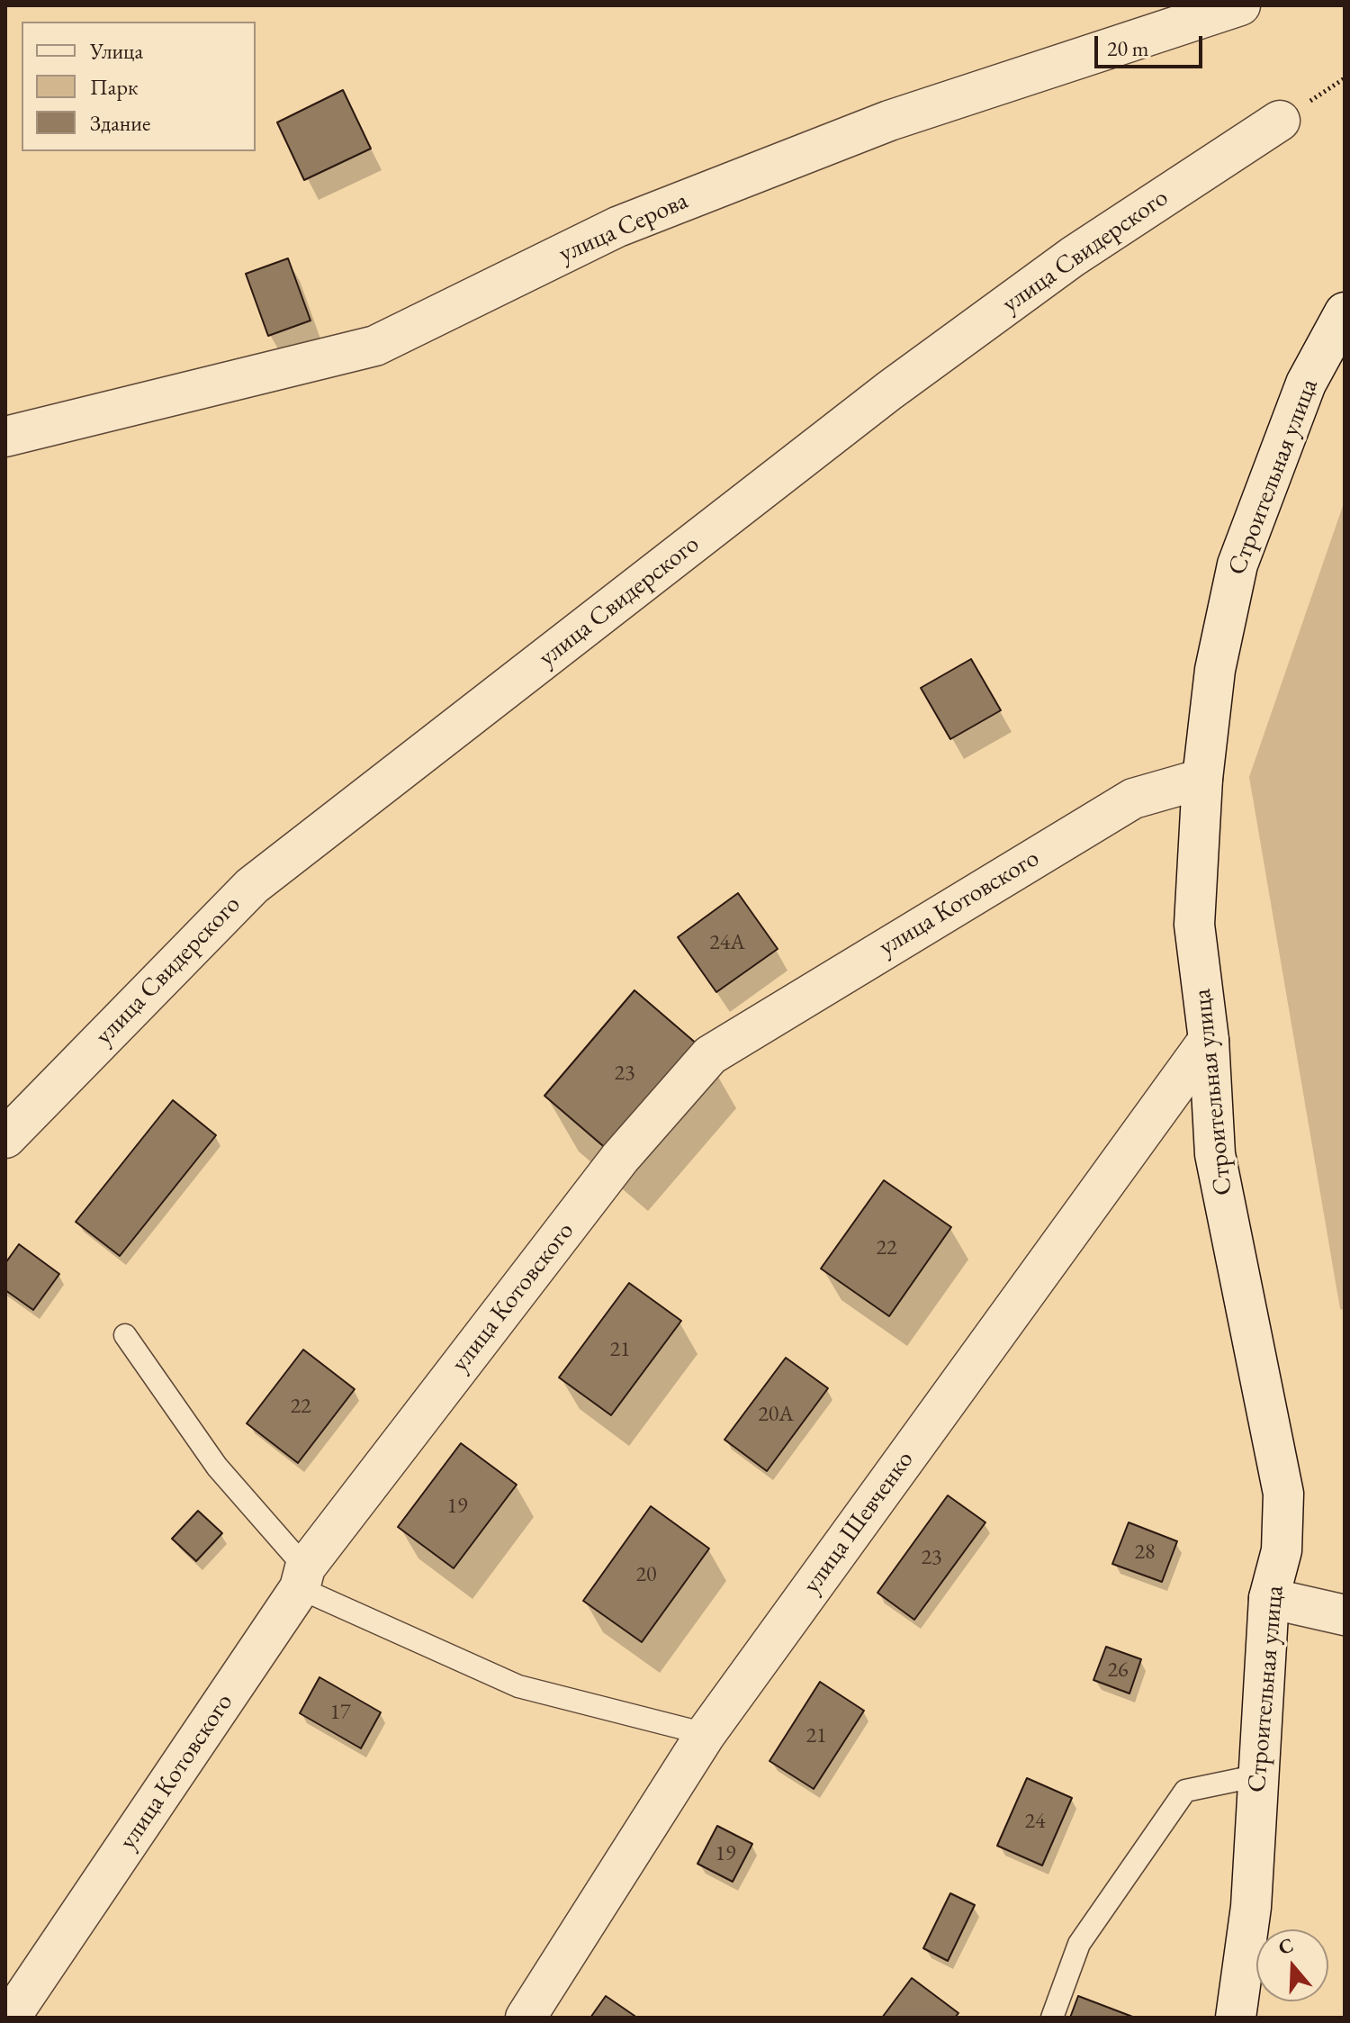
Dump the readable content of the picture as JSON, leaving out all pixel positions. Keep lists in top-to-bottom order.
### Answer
{
  "streets": {
    "street": [
      "улица Серова",
      "улица Свидерского",
      "Строительная улица",
      "улица Котовского",
      "улица Шевченко"
    ]
  },
  "crossings": [
    ["Строительная улица", "улица Котовского"],
    ["Строительная улица", "улица Шевченко"]
  ],
  "house_numbers": [
    "24А",
    "23",
    "22",
    "21",
    "22",
    "20А",
    "19",
    "28",
    "23",
    "20",
    "26",
    "17",
    "21",
    "24",
    "19"
  ],
  "legend": ["Улица", "Парк", "Здание"],
  "scale_bar": "20 m",
  "north": "top"
}
